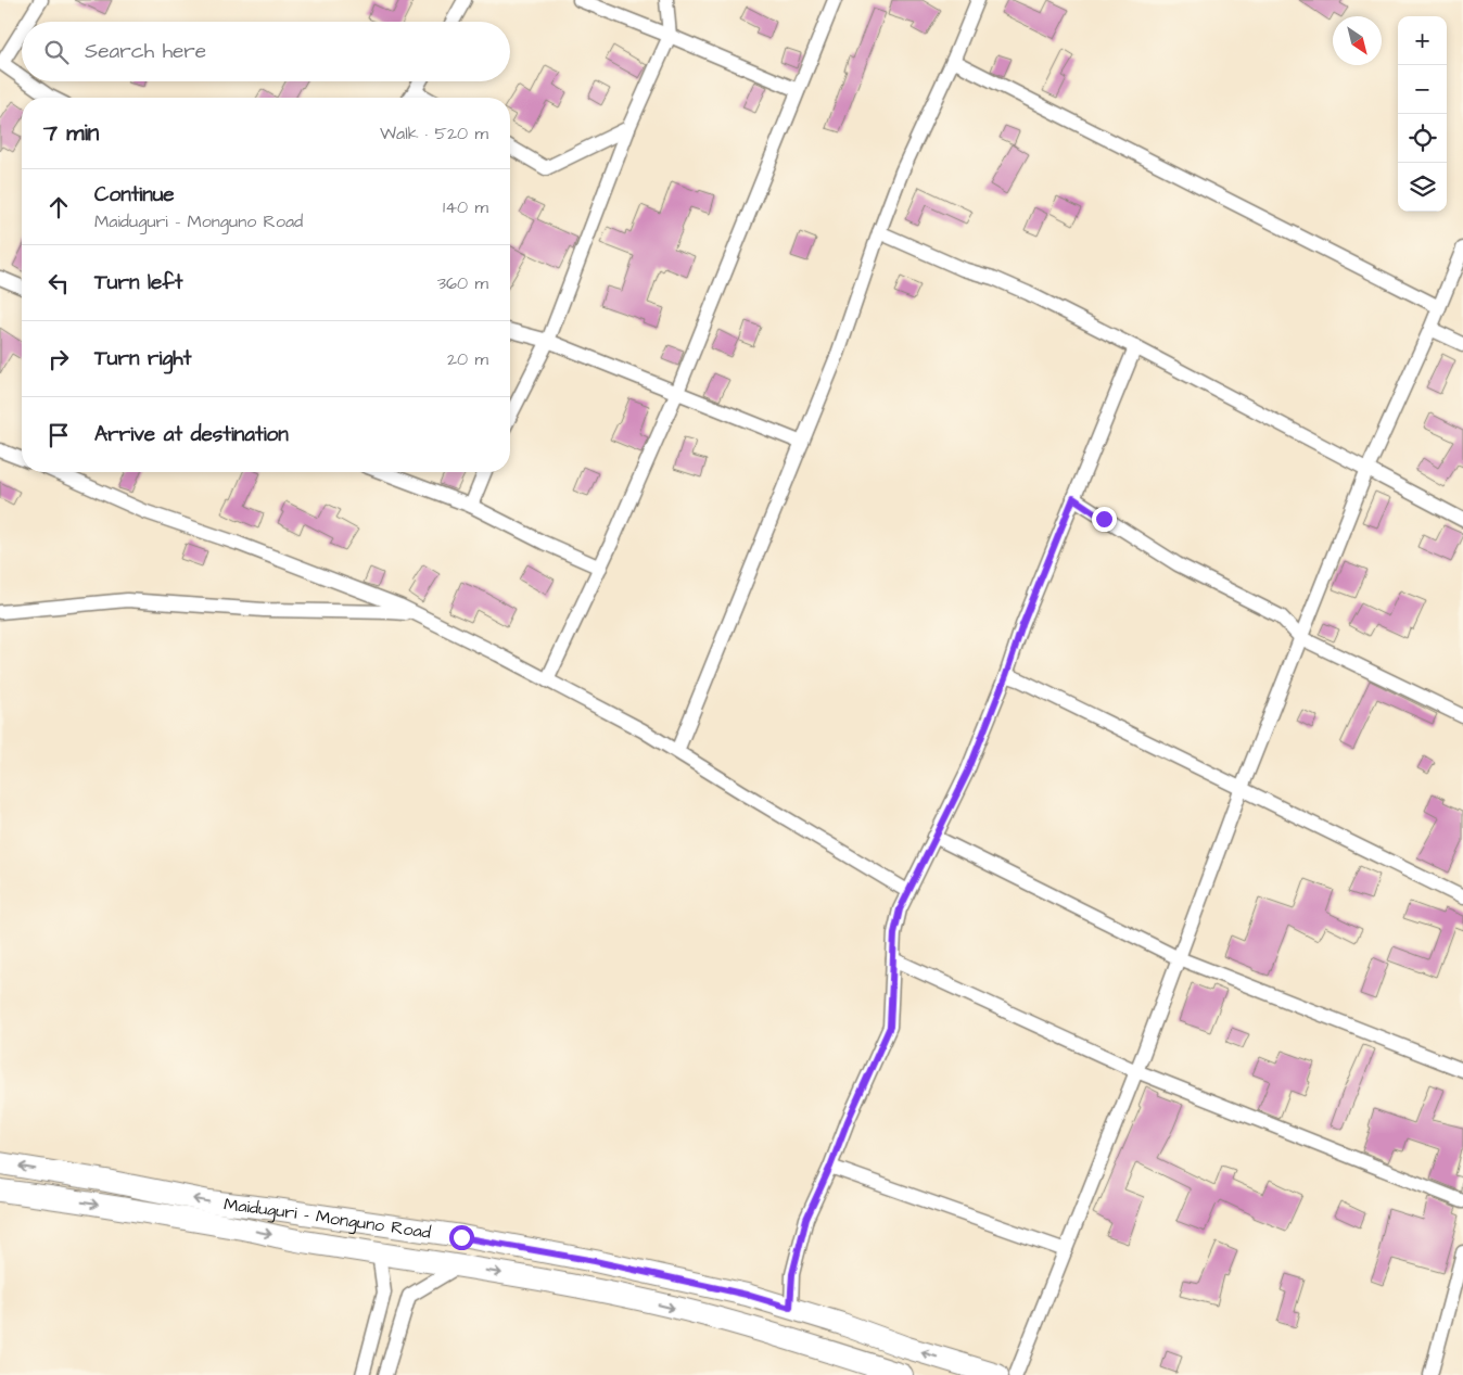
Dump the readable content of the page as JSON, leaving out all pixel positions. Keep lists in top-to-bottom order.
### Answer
{
  "streets": {
    "main road": ["Maiduguri - Monguno Road"]
  },
  "north": "bottom right",
  "page": {
    "map_buttons": ["+", "−"],
    "search": "Search here",
    "heading": ["7 min", "Walk · 520 m"],
    "list": [
      ["Continue", "Maiduguri - Monguno Road", "140 m"],
      ["Turn left", "360 m"],
      ["Turn right", "20 m"],
      "Arrive at destination"
    ]
  }
}
